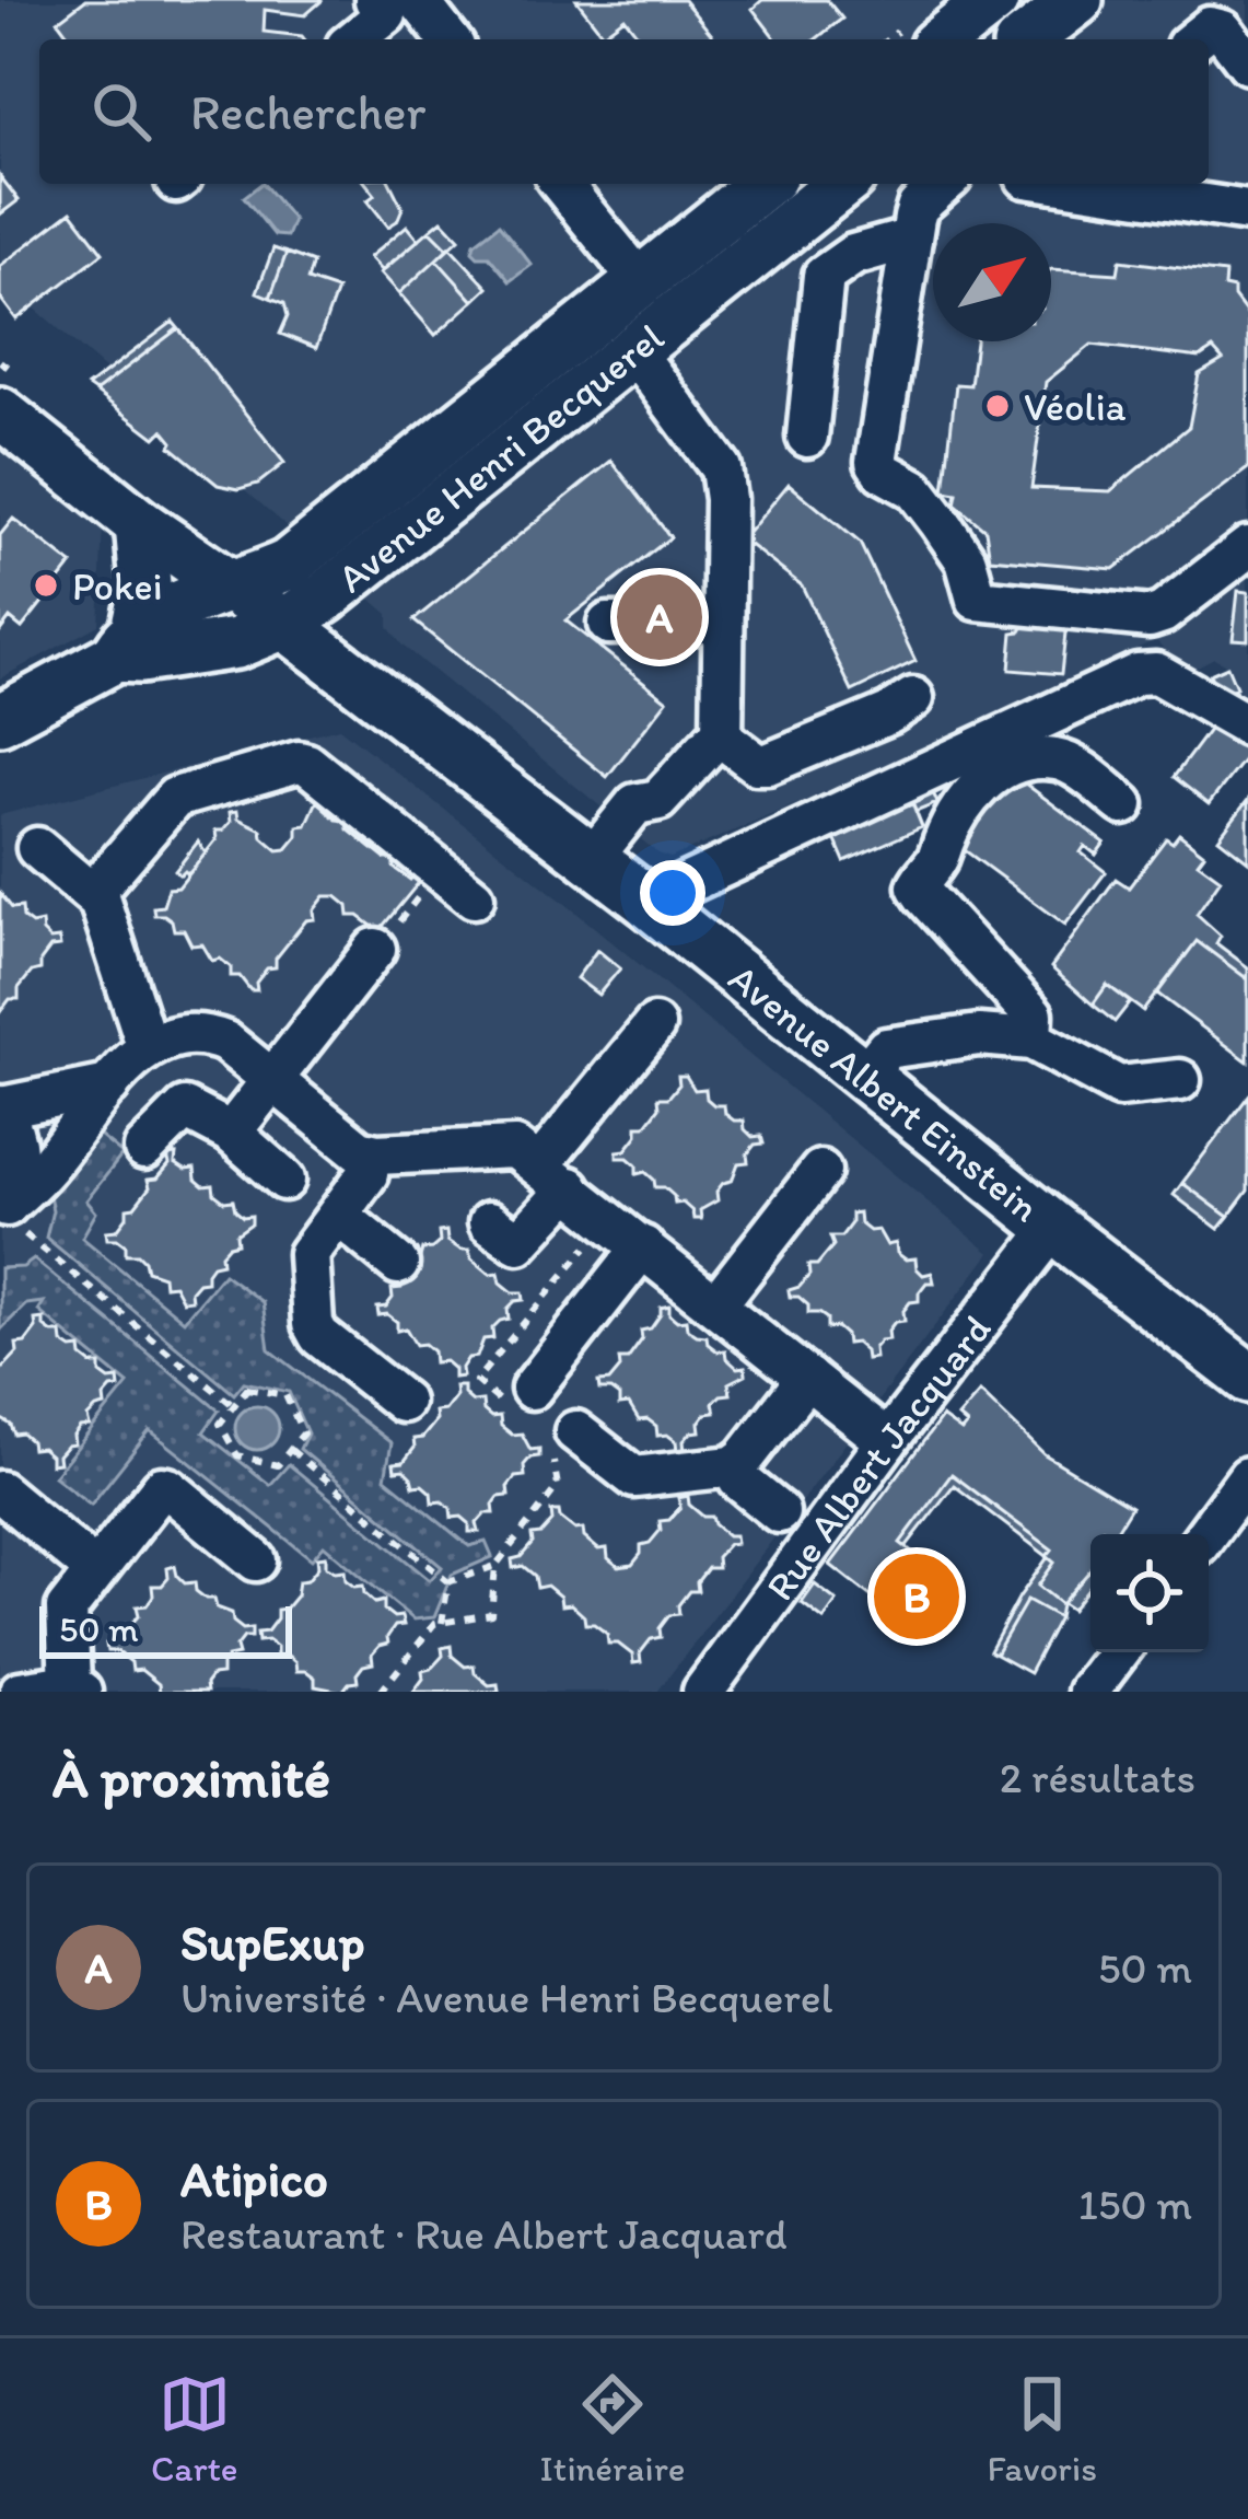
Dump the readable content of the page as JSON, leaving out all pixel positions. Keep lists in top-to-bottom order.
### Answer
{
  "streets": {
    "main road": ["Avenue Henri Becquerel", "Avenue Albert Einstein"],
    "street": ["Rue Albert Jacquard"]
  },
  "crossings": [
    ["Avenue Henri Becquerel", "Avenue Albert Einstein"],
    ["Avenue Albert Einstein", "Rue Albert Jacquard"]
  ],
  "places": ["Véolia", "Pokei"],
  "scale_bar": "50 m",
  "north": "top right",
  "page": {
    "search": "Rechercher",
    "pins": ["A", "B"],
    "scale": "50 m",
    "heading": ["À proximité", "2 résultats"],
    "list": [
      {
        "mark": "A",
        "name": "SupExup",
        "note": "Université · Avenue Henri Becquerel",
        "value": "50 m"
      },
      {
        "mark": "B",
        "name": "Atipico",
        "note": "Restaurant · Rue Albert Jacquard",
        "value": "150 m"
      }
    ],
    "nav": ["Carte", "Itinéraire", "Favoris"]
  }
}
